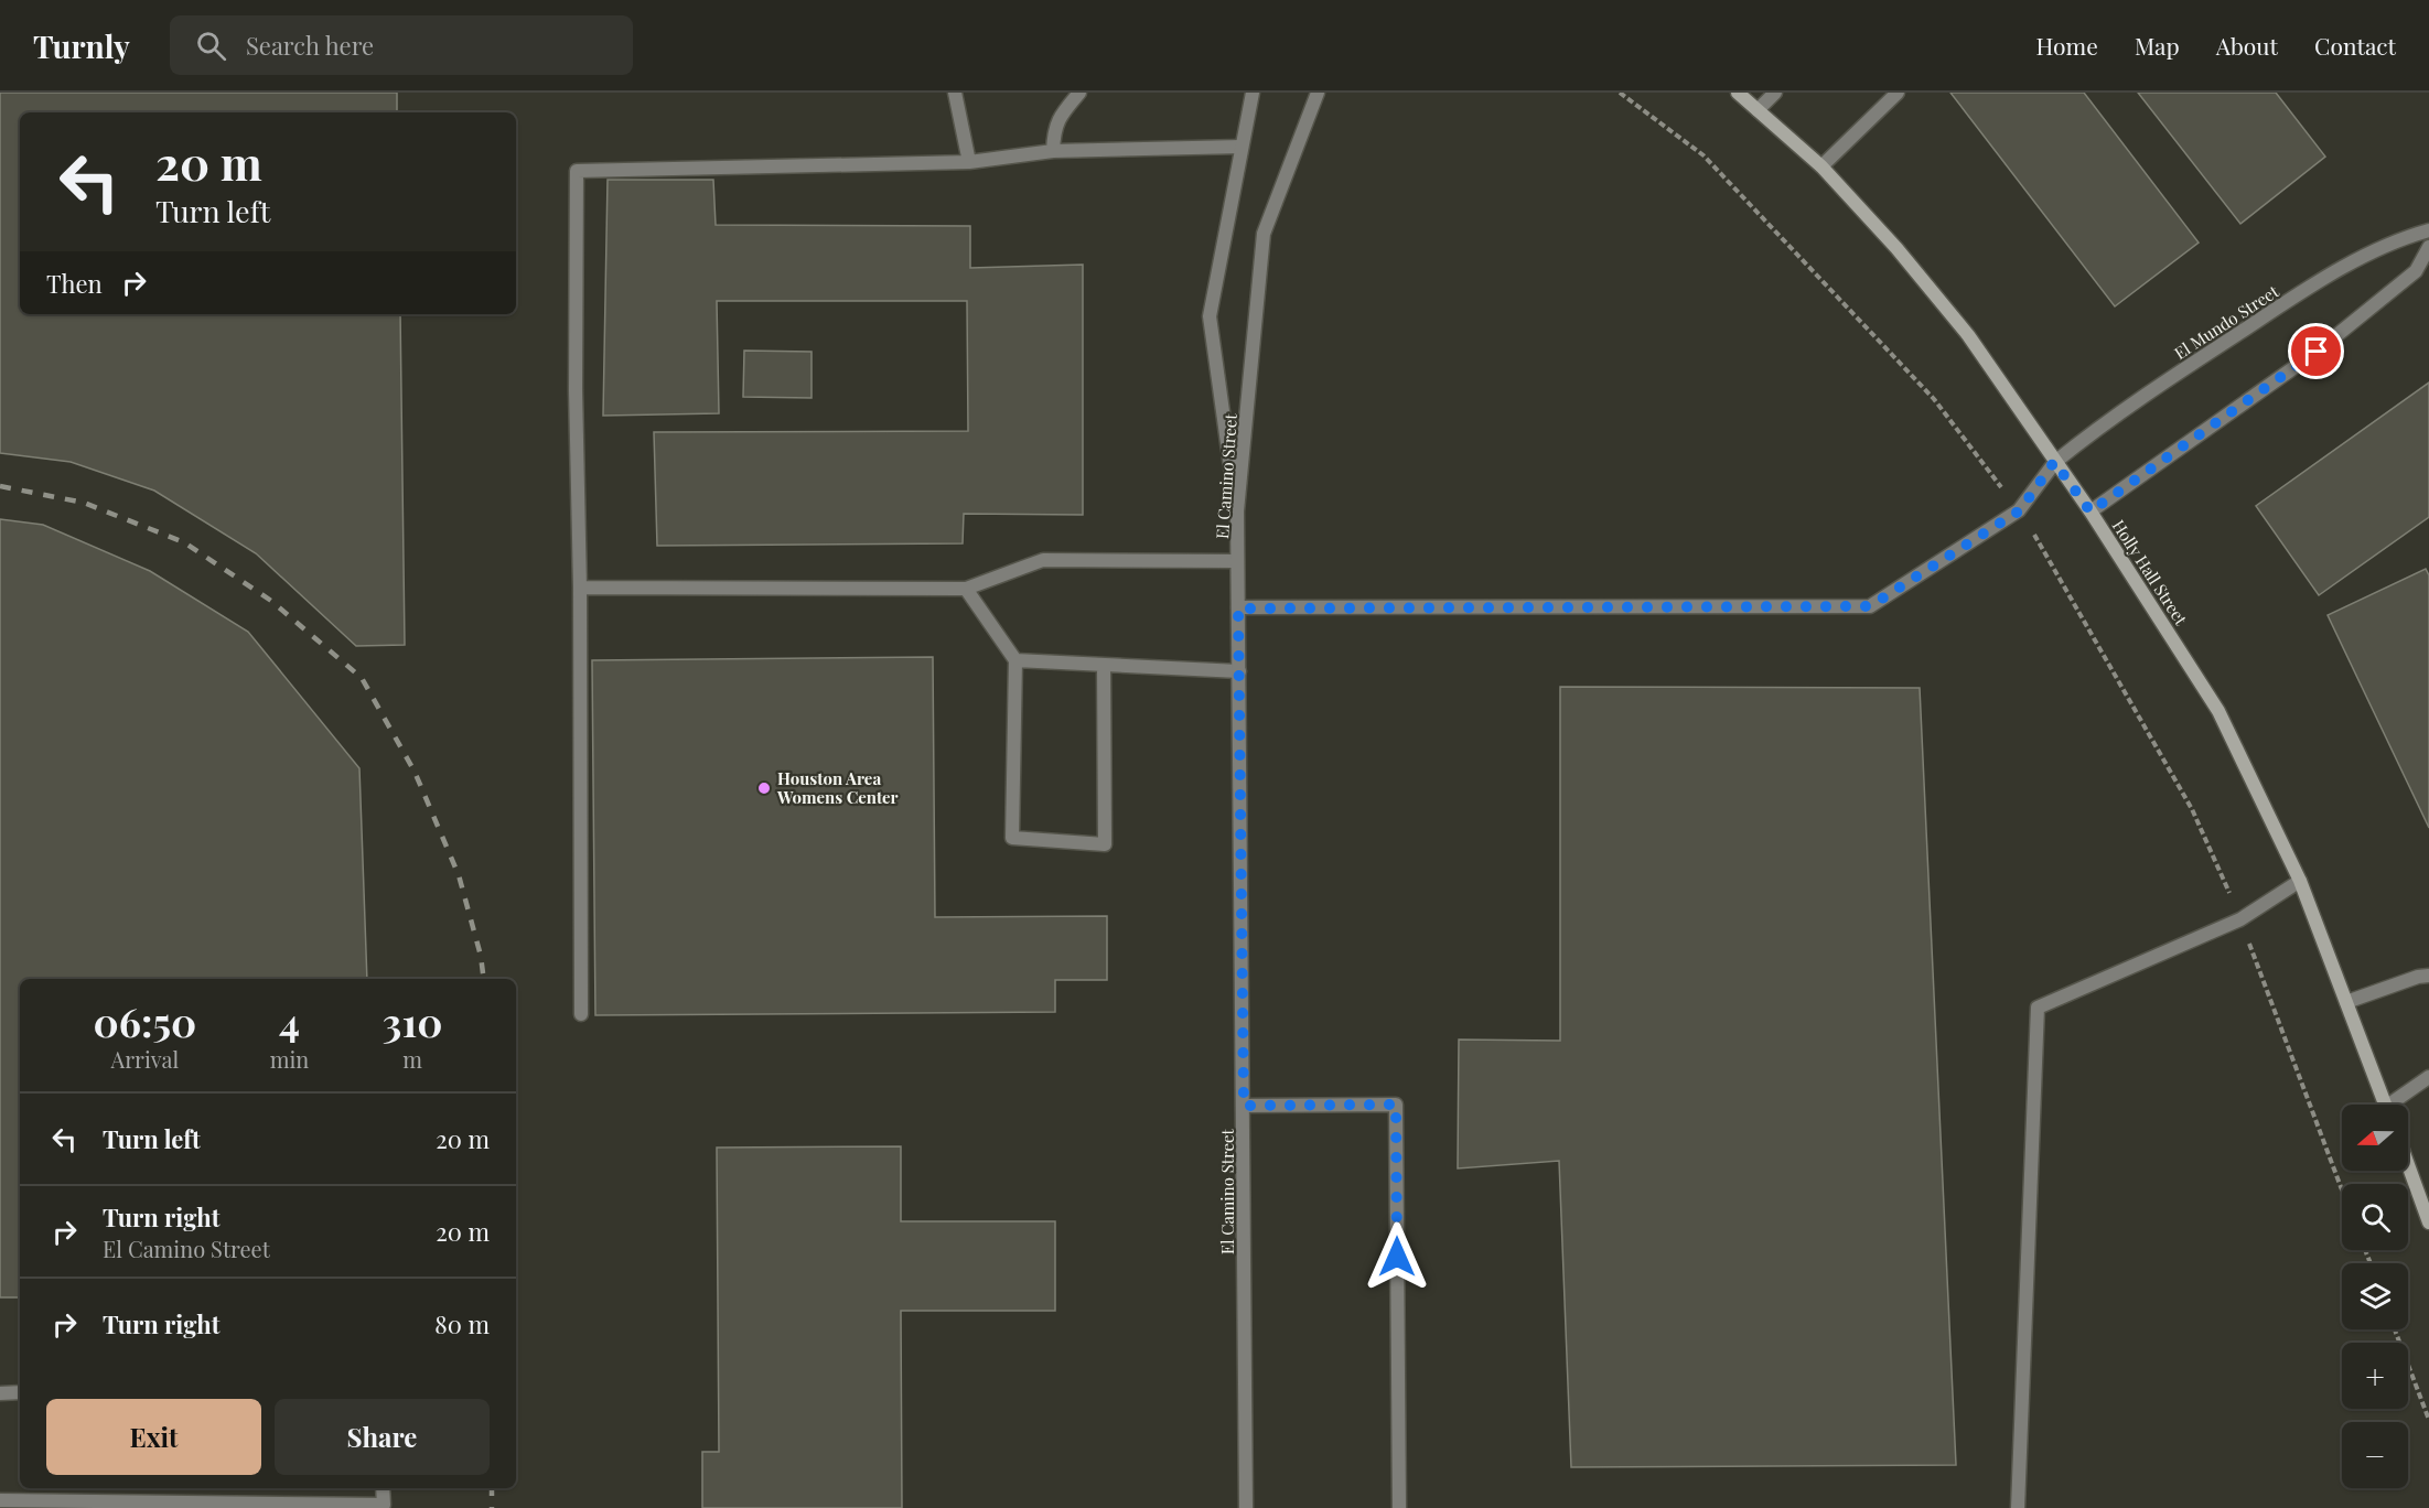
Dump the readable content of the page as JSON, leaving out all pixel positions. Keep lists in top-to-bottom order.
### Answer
{
  "streets": {
    "street": ["El Mundo Street", "El Camino Street", "Holly Hall Street"]
  },
  "crossings": [
    ["El Mundo Street", "Holly Hall Street"]
  ],
  "places": ["Houston Area Womens Center"],
  "north": "left",
  "page": {
    "header": "Turnly",
    "search": "Search here",
    "nav": [
      "Home",
      "Map",
      "About",
      "Contact"
    ],
    "turn": ["20 m", "Turn left"],
    "then": "Then",
    "eta": [
      "06:50",
      "Arrival",
      "4",
      "min",
      "310",
      "m"
    ],
    "list": [
      {
        "name": "Turn left",
        "value": "20 m"
      },
      {
        "name": "Turn right",
        "note": "El Camino Street",
        "value": "20 m"
      },
      {
        "name": "Turn right",
        "value": "80 m"
      }
    ],
    "map_buttons": ["+", "−"],
    "buttons": ["Exit", "Share"]
  }
}
